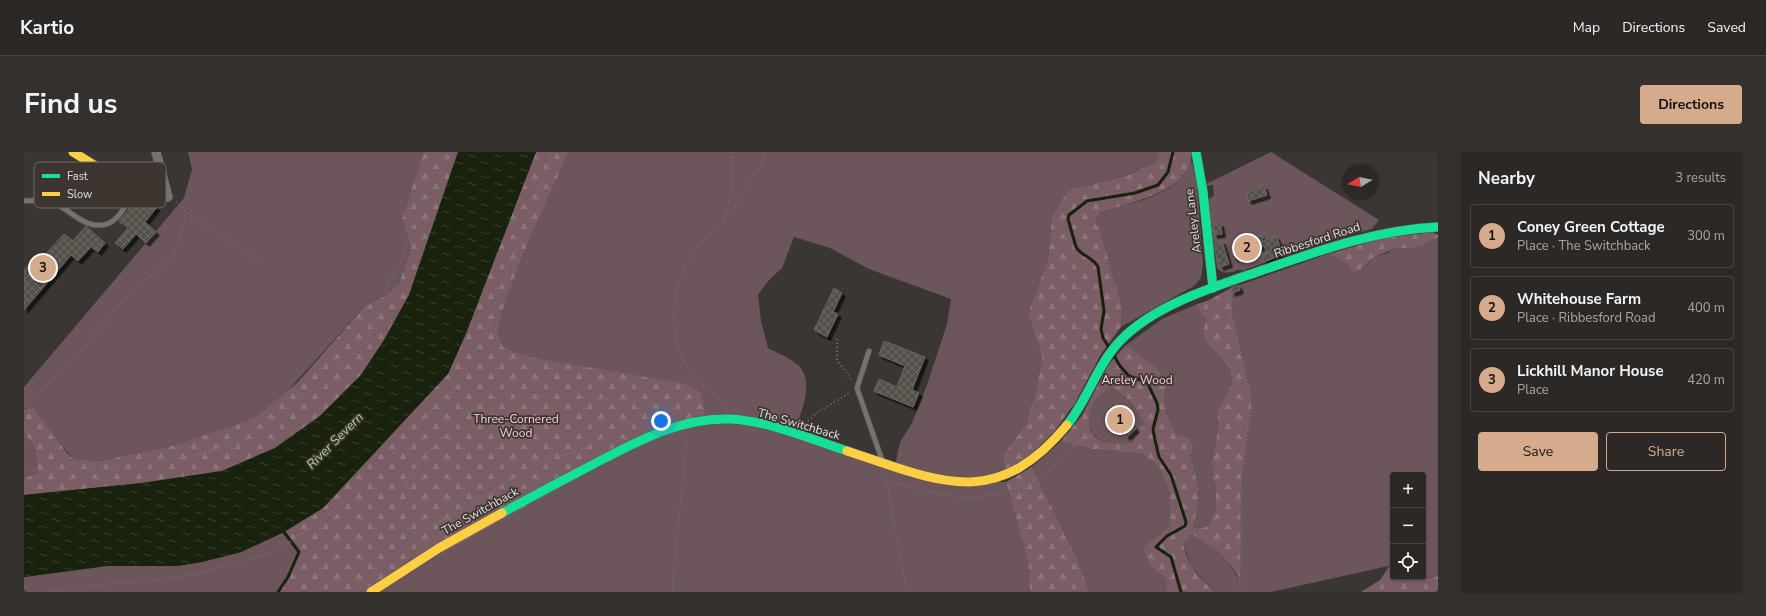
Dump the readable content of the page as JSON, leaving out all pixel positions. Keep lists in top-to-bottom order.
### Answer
{
  "streets": {
    "main road": ["Areley Lane", "Ribbesford Road", "The Switchback"]
  },
  "crossings": [
    ["Areley Lane", "Ribbesford Road"],
    ["Ribbesford Road", "The Switchback"]
  ],
  "water": ["River Severn"],
  "parks": ["Areley Wood", "Three-Cornered Wood"],
  "legend": ["Fast", "Slow"],
  "north": "left",
  "page": {
    "header": "Kartio",
    "nav": ["Map", "Directions", "Saved"],
    "title": "Find us",
    "buttons": [
      "Directions",
      ["Save", "Share"]
    ],
    "heading": ["Nearby", "3 results"],
    "list": [
      {
        "mark": "1",
        "name": "Coney Green Cottage",
        "note": "Place · The Switchback",
        "value": "300 m"
      },
      {
        "mark": "2",
        "name": "Whitehouse Farm",
        "note": "Place · Ribbesford Road",
        "value": "400 m"
      },
      {
        "mark": "3",
        "name": "Lickhill Manor House",
        "note": "Place",
        "value": "420 m"
      }
    ],
    "pins": ["2", "3", "1"],
    "map_buttons": ["+", "−"]
  }
}
